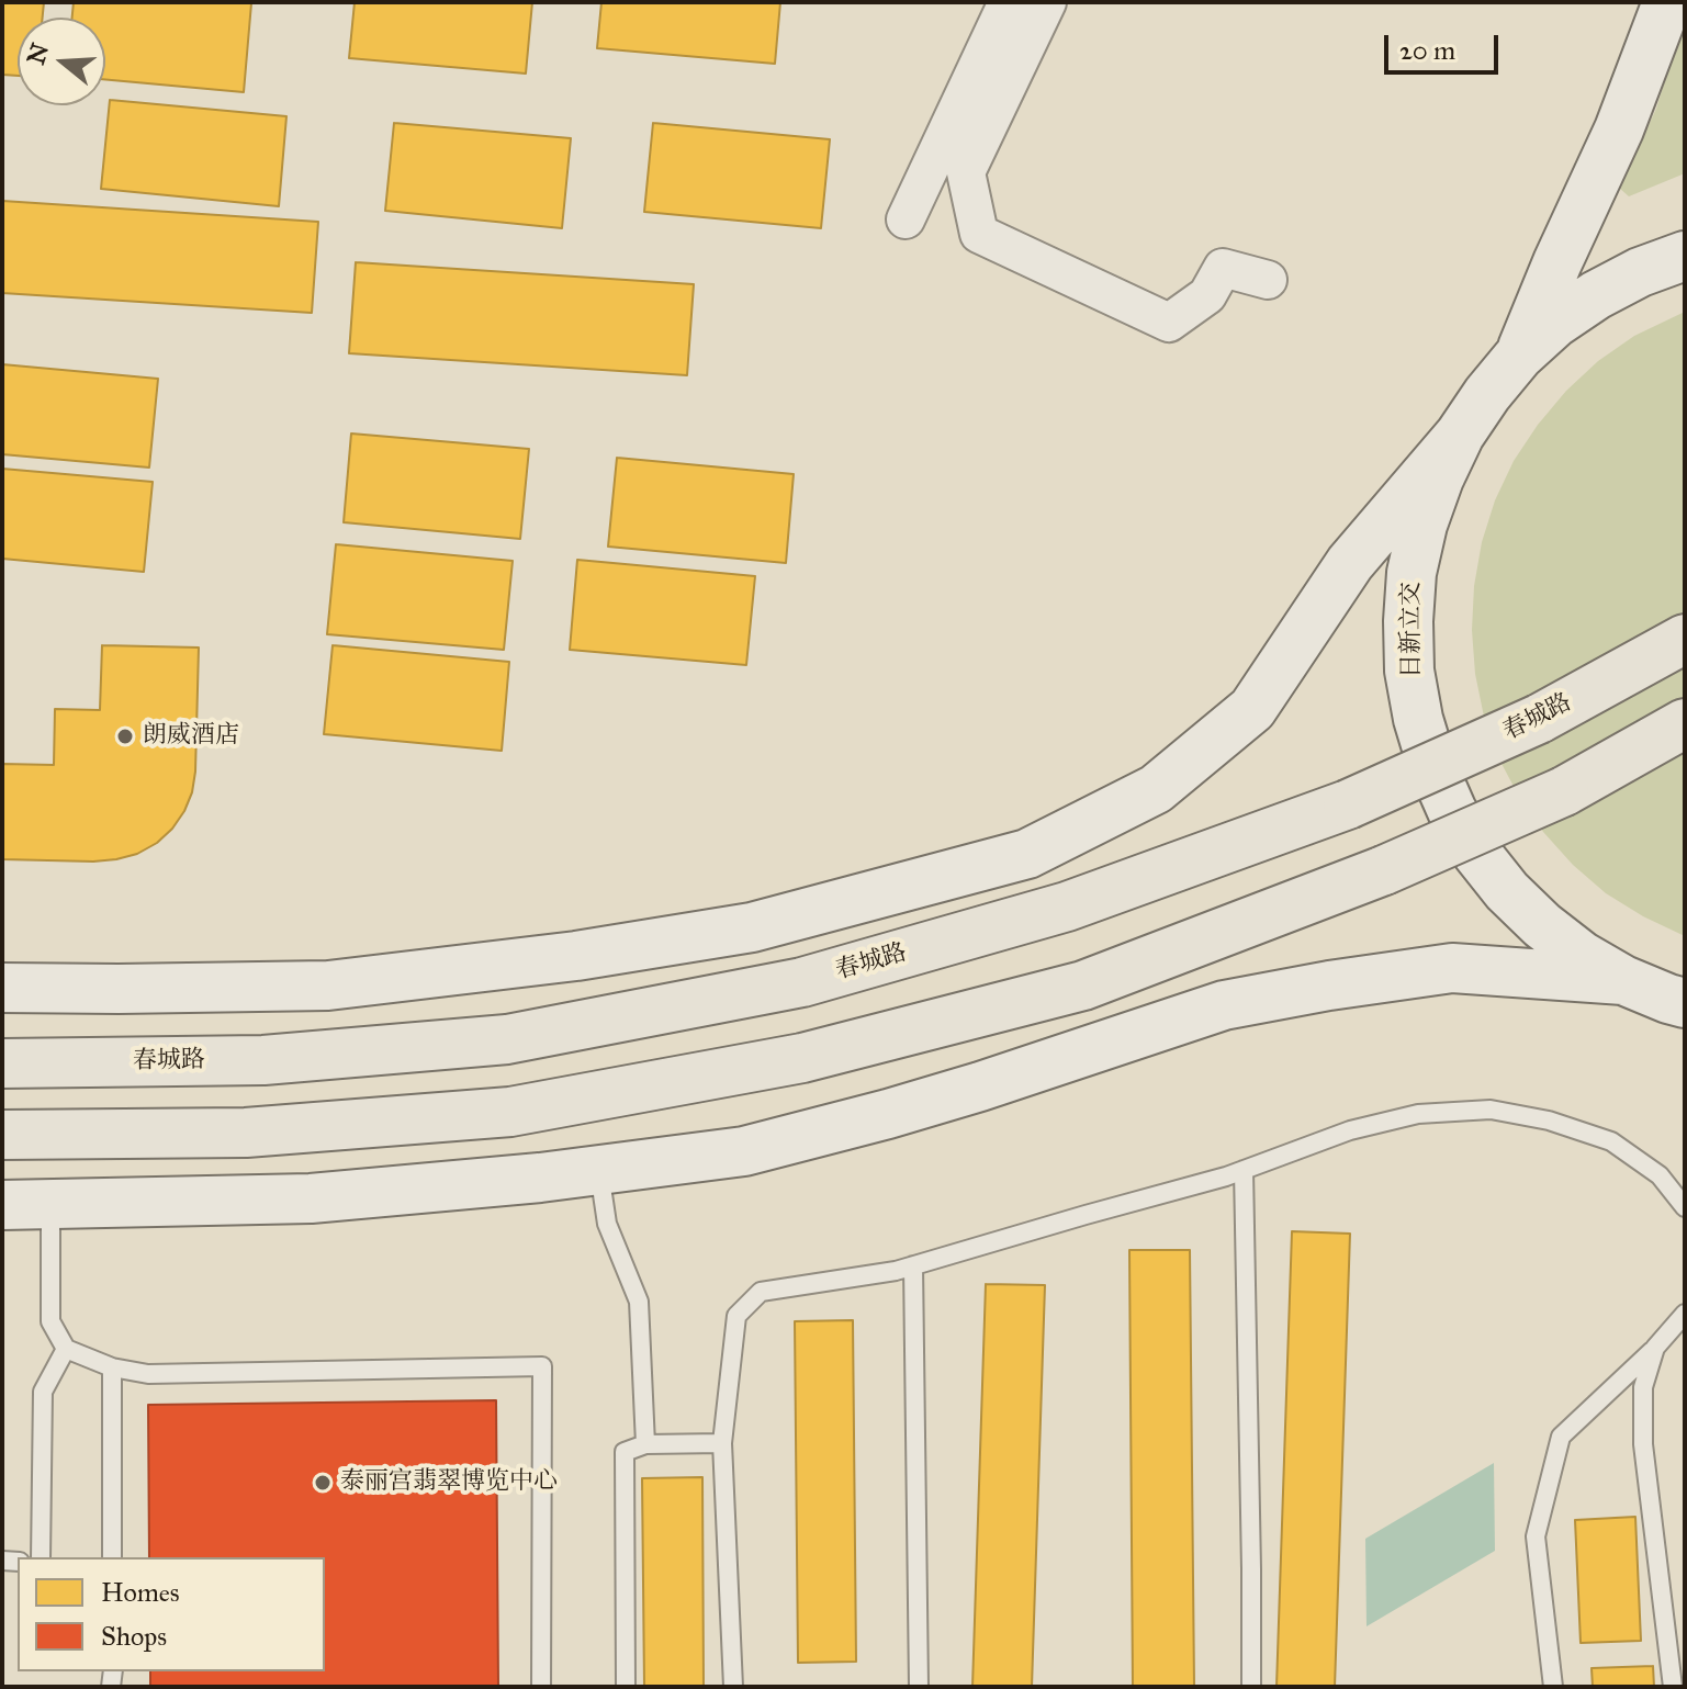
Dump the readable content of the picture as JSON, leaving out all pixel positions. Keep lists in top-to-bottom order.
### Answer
{
  "streets": {
    "main road": ["日新立交", "春城路"]
  },
  "places": ["朗威酒店", "泰丽宫翡翠博览中心"],
  "legend": ["Homes", "Shops"],
  "scale_bar": "20 m",
  "north": "left"
}
